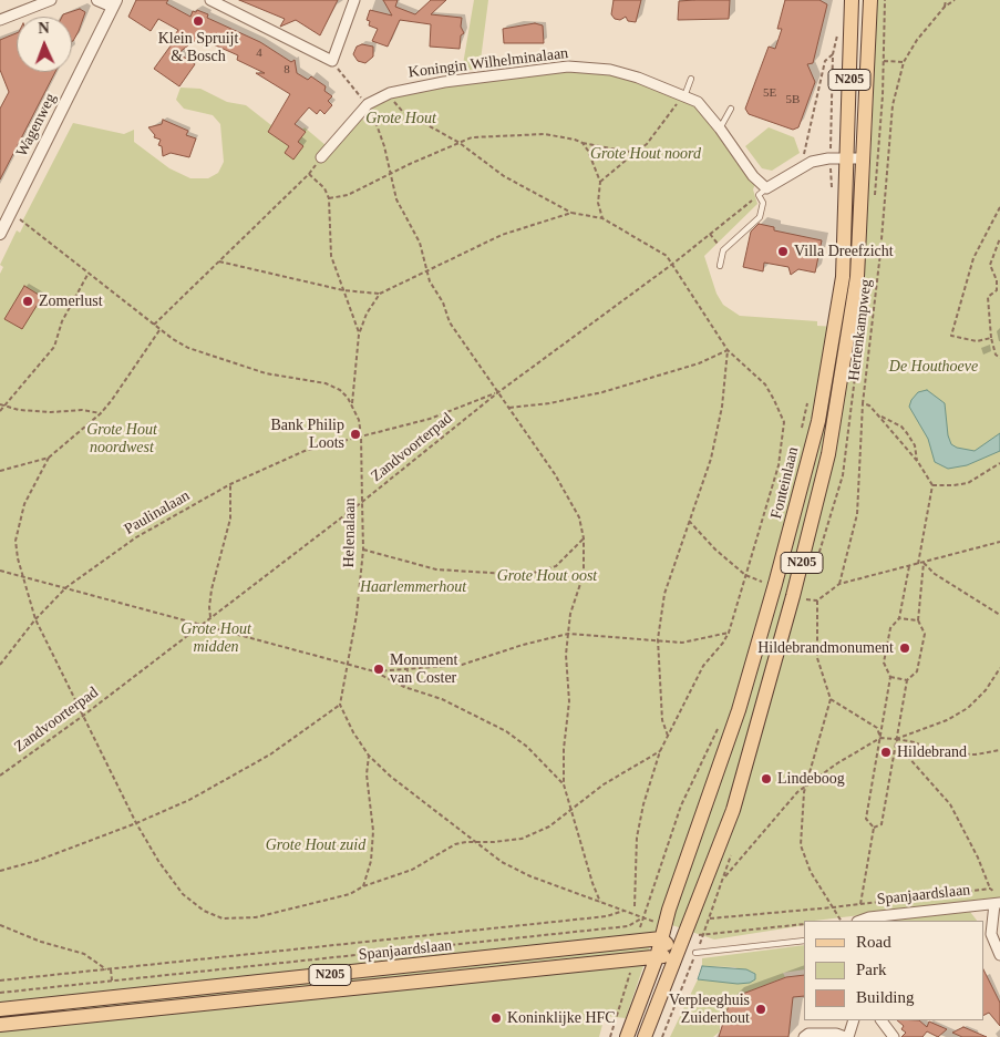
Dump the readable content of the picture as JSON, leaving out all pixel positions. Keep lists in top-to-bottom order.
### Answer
{
  "streets": {
    "main road": ["N205", "Fonteinlaan", "Spanjaardslaan"],
    "street": ["Koningin Wilhelminalaan", "Wagenweg"],
    "path": [
      "Hertenkampweg",
      "Zandvoorterpad",
      "Paulinalaan",
      "Helenalaan"
    ]
  },
  "crossings": [
    ["Koningin Wilhelminalaan", "Zandvoorterpad"],
    ["N205", "Spanjaardslaan"],
    ["Zandvoorterpad", "Paulinalaan"],
    ["Zandvoorterpad", "Helenalaan"],
    ["Fonteinlaan", "Spanjaardslaan"],
    ["Paulinalaan", "Helenalaan"]
  ],
  "parks": [
    "Grote Hout",
    "Grote Hout noord",
    "De Houthoeve",
    "Grote Hout noordwest",
    "Grote Hout oost",
    "Haarlemmerhout",
    "Grote Hout midden",
    "Grote Hout zuid"
  ],
  "places": [
    "Klein Spruijt & Bosch",
    "Villa Dreefzicht",
    "Zomerlust",
    "Bank Philip Loots",
    "Hildebrandmonument",
    "Monument van Coster",
    "Hildebrand",
    "Lindeboog",
    "Verpleeghuis Zuiderhout",
    "Koninklijke HFC"
  ],
  "house_numbers": [
    "4",
    "8",
    "5E",
    "5B"
  ],
  "legend": ["Road", "Park", "Building"],
  "north": "top"
}
